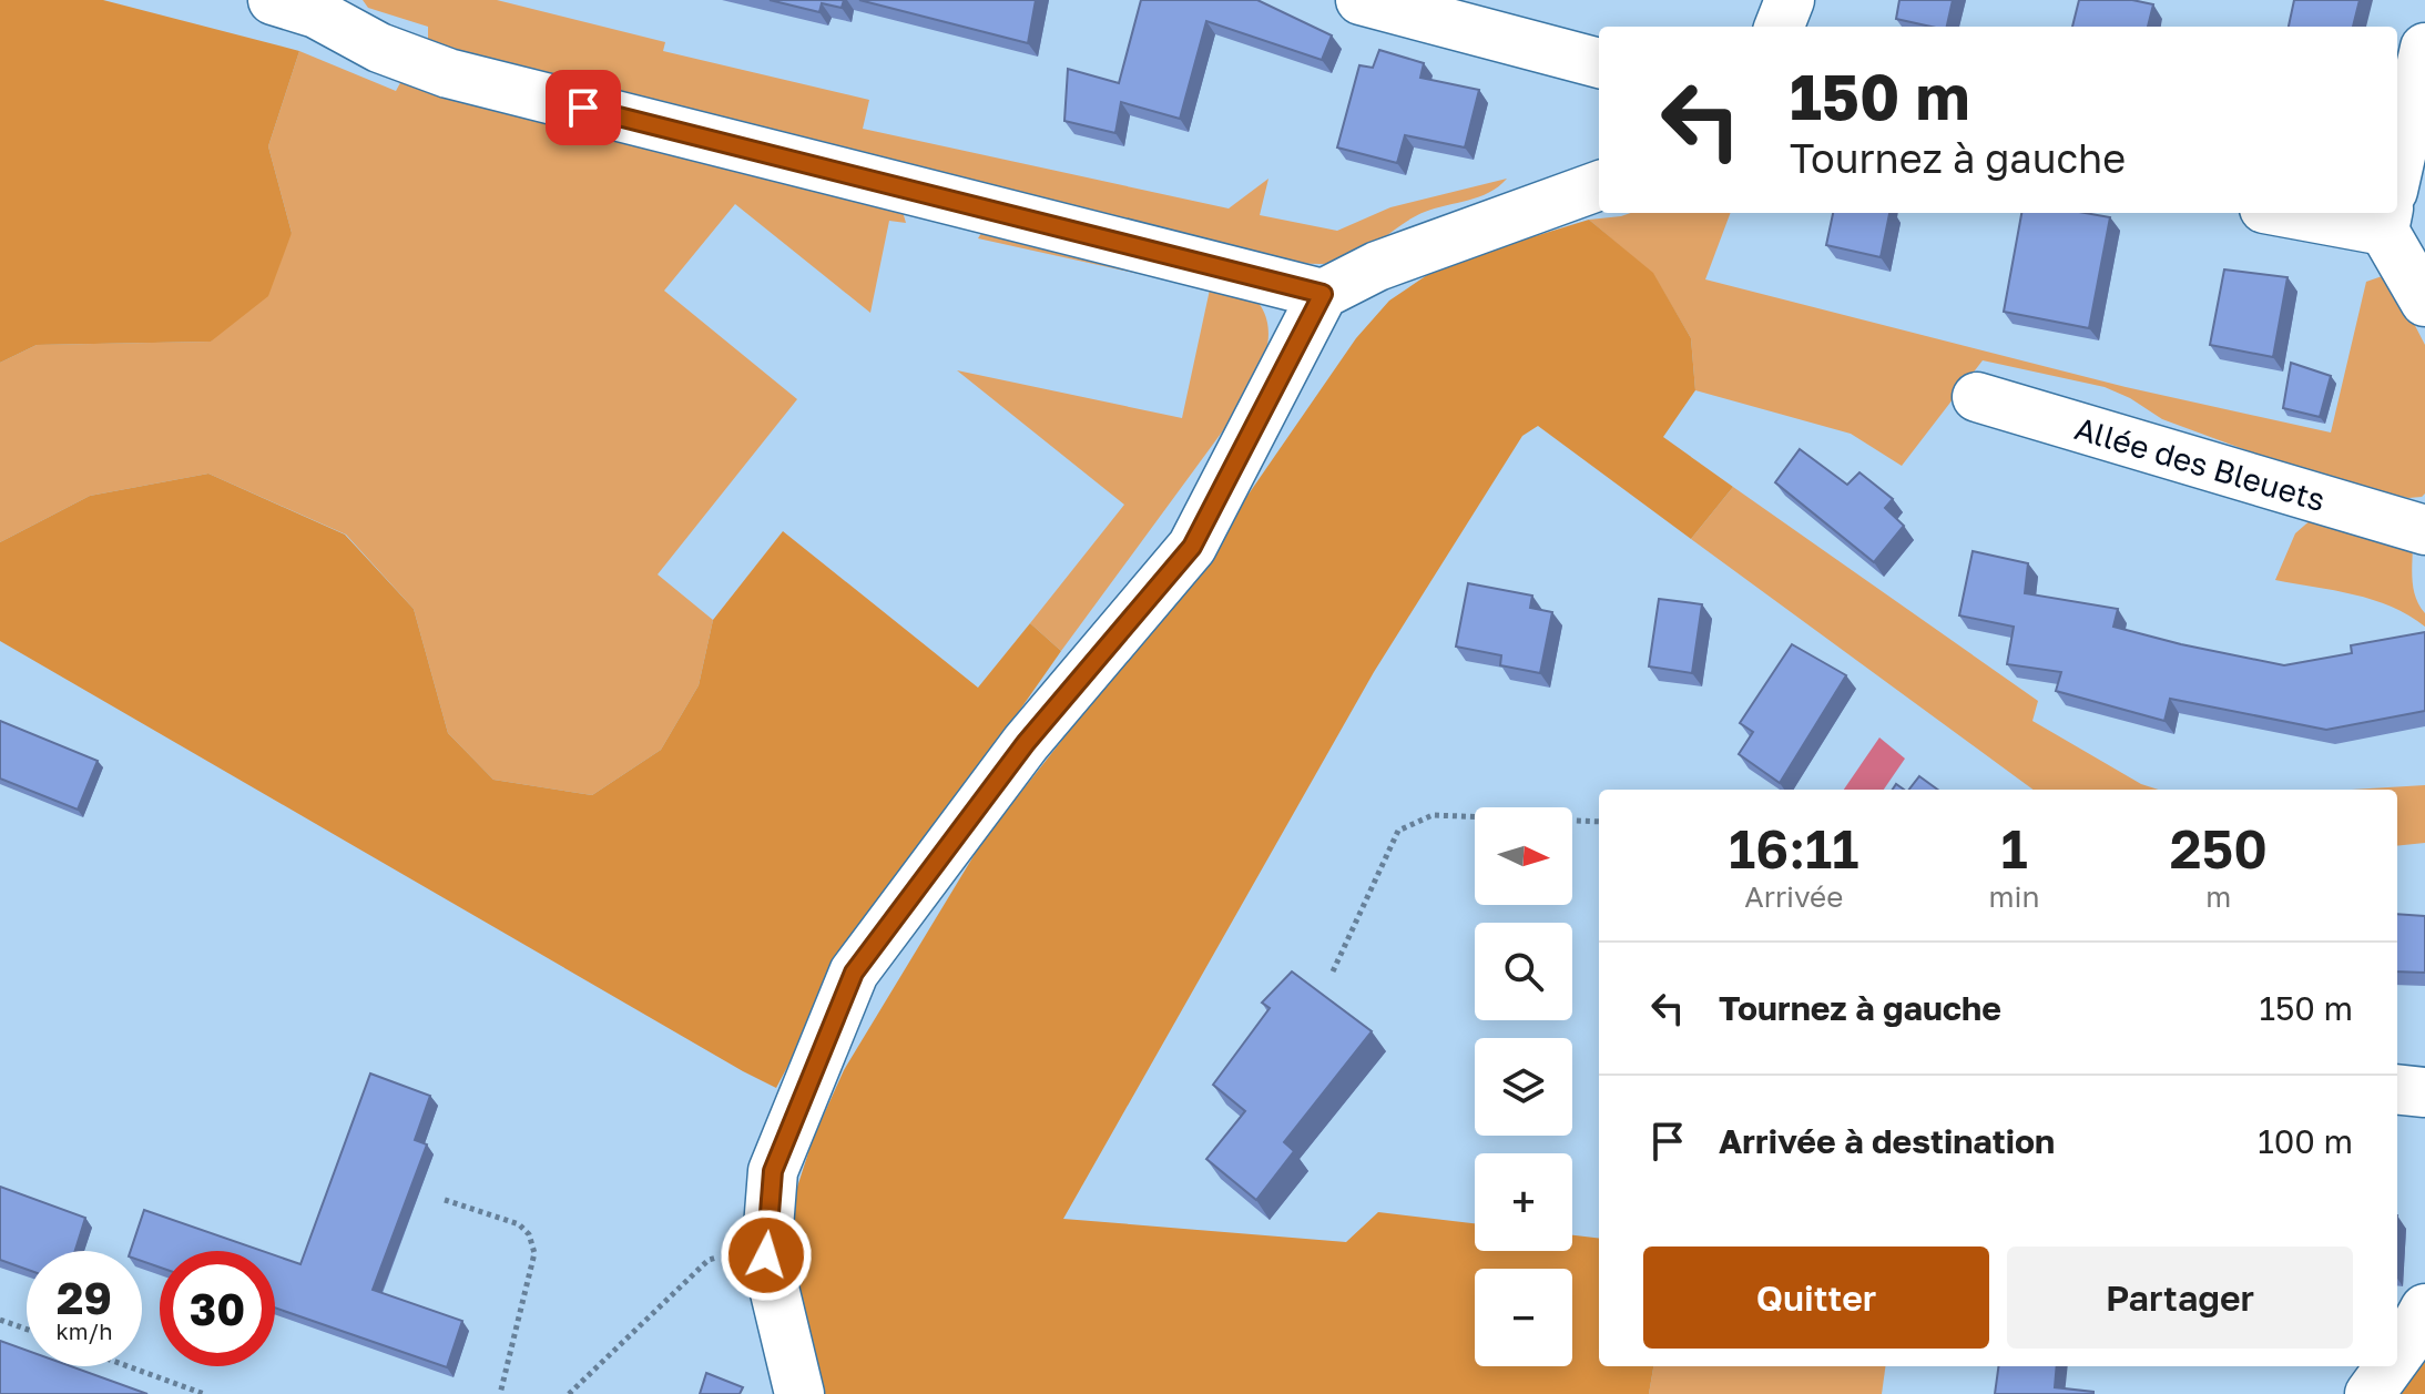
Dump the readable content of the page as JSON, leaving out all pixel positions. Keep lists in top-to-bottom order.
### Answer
{
  "streets": {
    "street": ["Allée des Bleuets"]
  },
  "north": "right",
  "page": {
    "turn": ["150 m", "Tournez à gauche"],
    "eta": [
      "16:11",
      "Arrivée",
      "1",
      "min",
      "250",
      "m"
    ],
    "map_buttons": ["+", "−"],
    "list": [
      {
        "name": "Tournez à gauche",
        "value": "150 m"
      },
      {
        "name": "Arrivée à destination",
        "value": "100 m"
      }
    ],
    "buttons": ["Quitter", "Partager"],
    "speed": "29 km/h",
    "limit": "30"
  }
}
